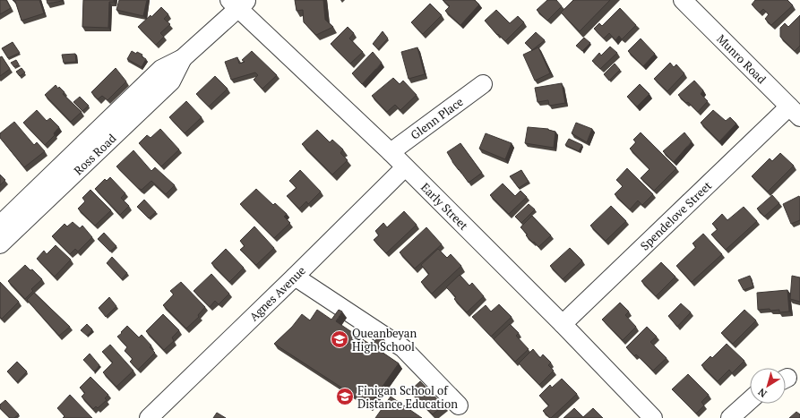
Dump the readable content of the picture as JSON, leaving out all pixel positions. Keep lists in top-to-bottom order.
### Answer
{
  "streets": {
    "street": [
      "Munro Road",
      "Glenn Place",
      "Ross Road",
      "Early Street",
      "Spendelove Street",
      "Agnes Avenue"
    ]
  },
  "crossings": [
    ["Munro Road", "Spendelove Street"],
    ["Glenn Place", "Early Street"],
    ["Ross Road", "Early Street"],
    ["Early Street", "Spendelove Street"],
    ["Early Street", "Agnes Avenue"]
  ],
  "places": {
    "school or university": ["Queanbeyan High School", "Finigan School of Distance Education"]
  },
  "north": "bottom left"
}
